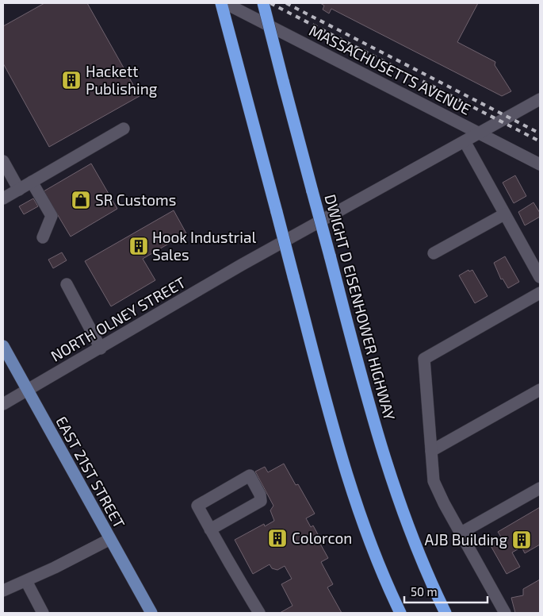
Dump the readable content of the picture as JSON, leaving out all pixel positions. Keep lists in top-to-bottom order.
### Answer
{
  "streets": {
    "highway": ["DWIGHT D EISENHOWER HIGHWAY"],
    "main road": ["EAST 21ST STREET"],
    "street": ["MASSACHUSETTS AVENUE", "NORTH OLNEY STREET"]
  },
  "crossings": [
    ["MASSACHUSETTS AVENUE", "NORTH OLNEY STREET"],
    ["NORTH OLNEY STREET", "EAST 21ST STREET"]
  ],
  "places": {
    "building": [
      "Hackett Publishing",
      "Hook Industrial Sales",
      "Colorcon",
      "AJB Building"
    ],
    "shop": ["SR Customs"]
  },
  "scale_bar": "50 m"
}
